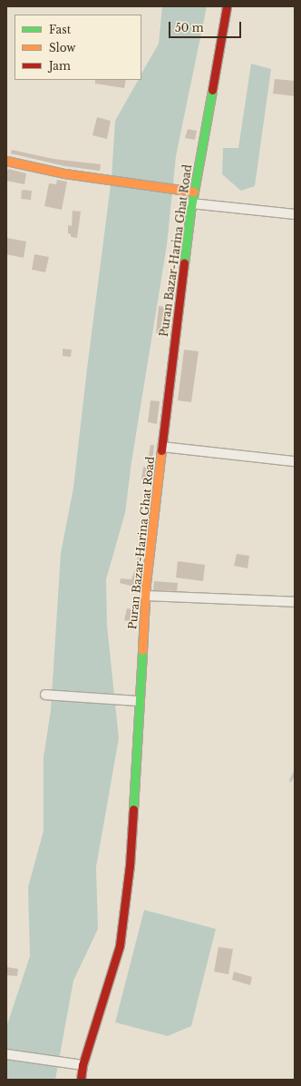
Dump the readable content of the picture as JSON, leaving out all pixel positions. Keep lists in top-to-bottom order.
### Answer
{
  "streets": {
    "main road": ["Puran Bazar-Harina Ghat Road"]
  },
  "legend": ["Fast", "Slow", "Jam"],
  "scale_bar": "50 m"
}
